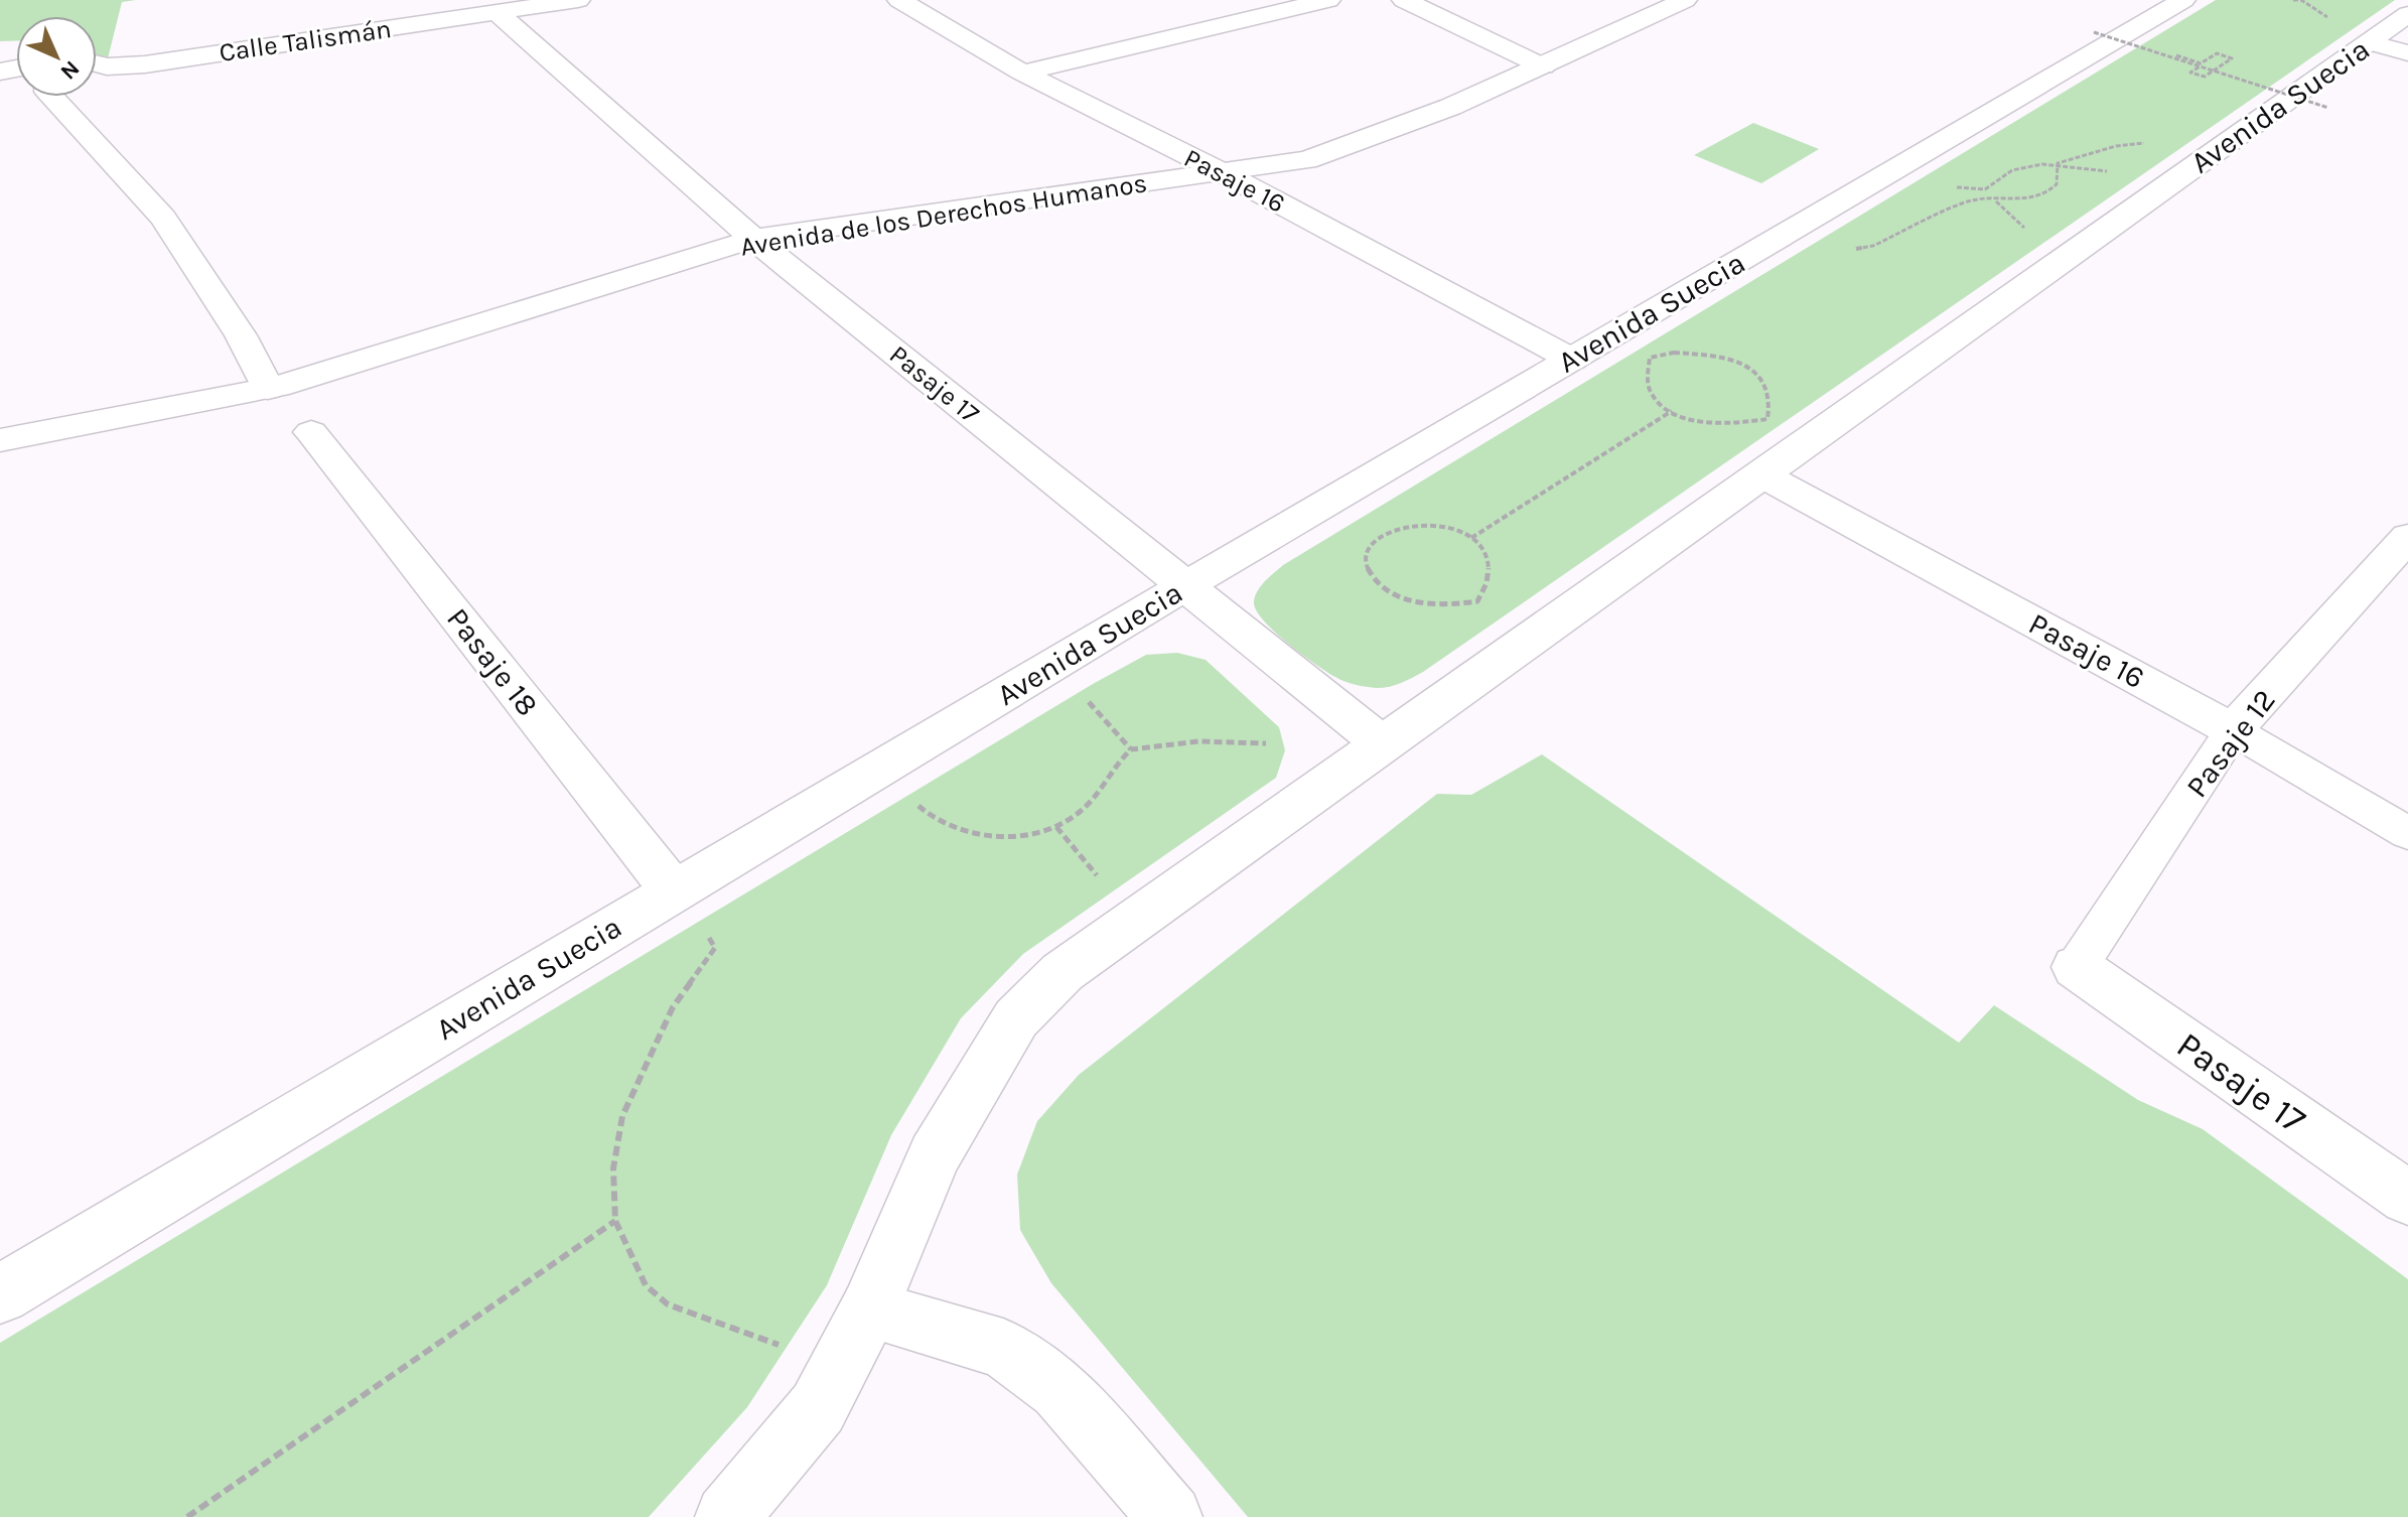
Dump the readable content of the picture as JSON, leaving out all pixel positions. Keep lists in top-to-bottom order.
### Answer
{
  "streets": {
    "street": [
      "Calle Talismán",
      "Avenida Suecia",
      "Pasaje 16",
      "Avenida de los Derechos Humanos",
      "Pasaje 17",
      "Pasaje 18",
      "Pasaje 12"
    ]
  },
  "crossings": [
    ["Calle Talismán", "Pasaje 17"],
    ["Avenida Suecia", "Pasaje 16"],
    ["Avenida Suecia", "Pasaje 17"],
    ["Avenida Suecia", "Pasaje 18"],
    ["Pasaje 16", "Avenida de los Derechos Humanos"],
    ["Pasaje 16", "Pasaje 12"],
    ["Avenida de los Derechos Humanos", "Pasaje 17"],
    ["Pasaje 17", "Pasaje 12"]
  ],
  "north": "bottom right"
}
